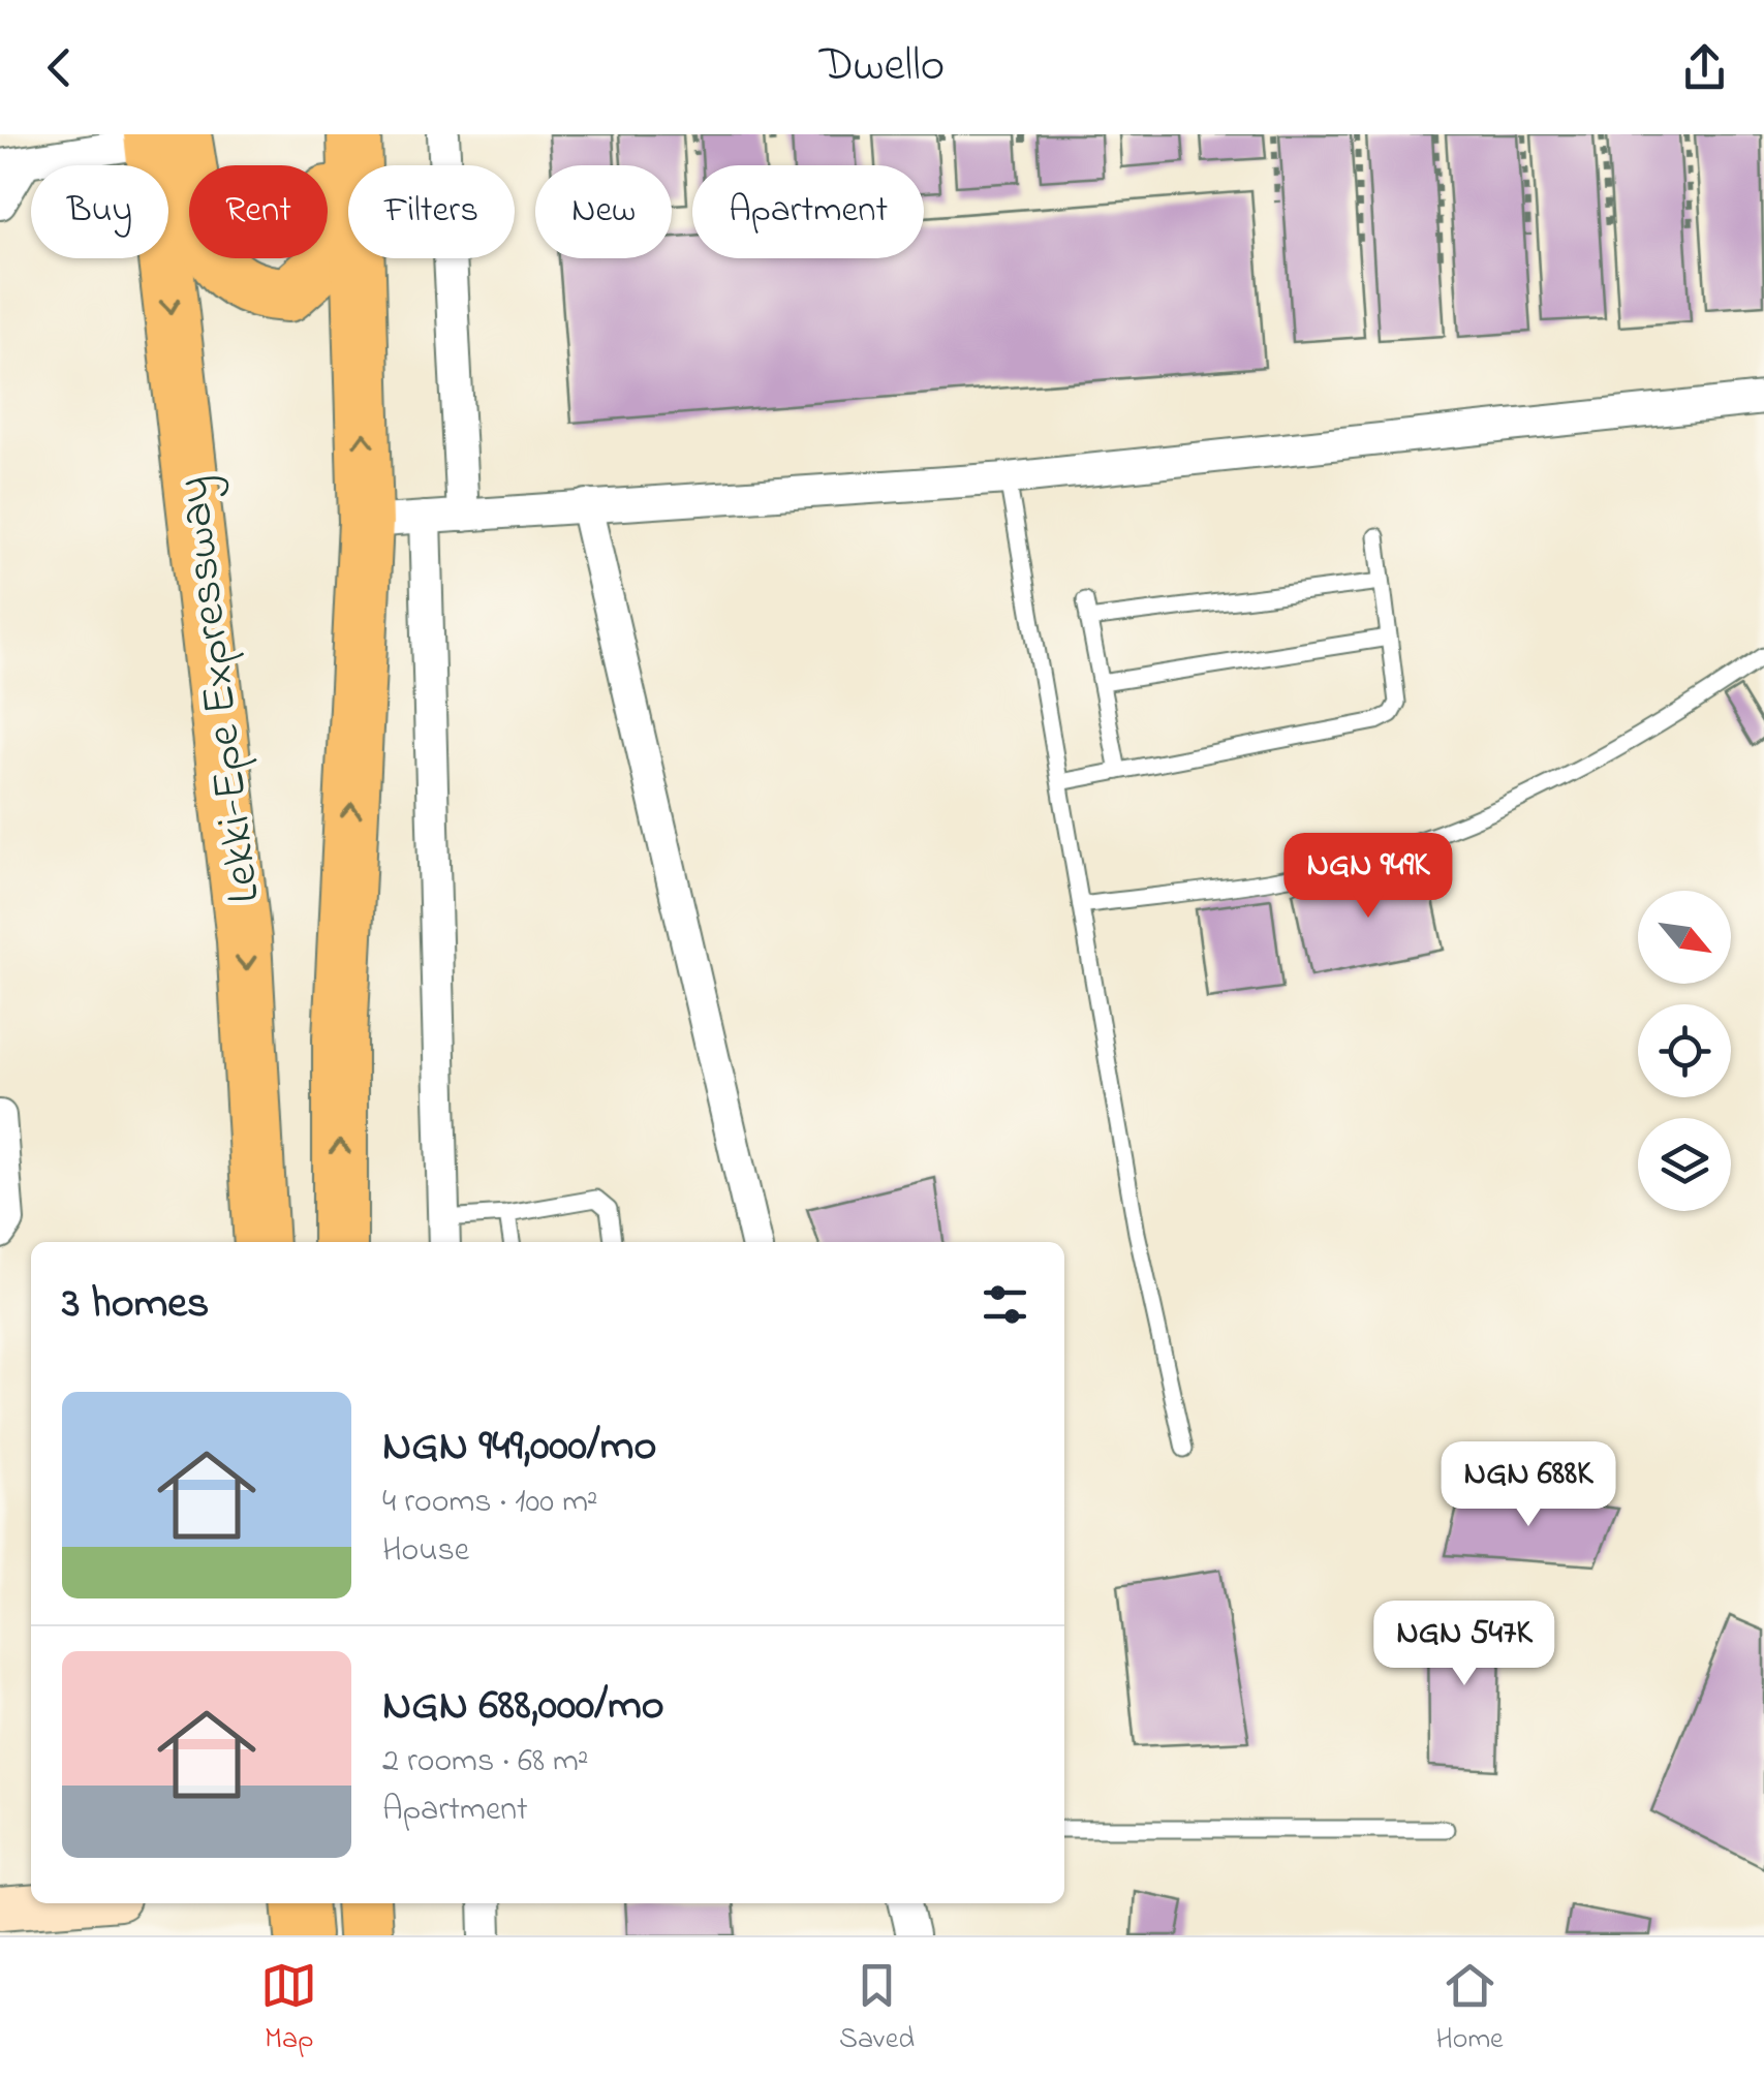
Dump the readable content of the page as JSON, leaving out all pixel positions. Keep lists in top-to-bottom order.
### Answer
{
  "streets": {
    "highway": ["Lekki-Epe Expressway"]
  },
  "north": "bottom right",
  "page": {
    "header": "Dwello",
    "chip": [
      "Buy",
      "Rent",
      "Filters",
      "New",
      "Apartment"
    ],
    "price": ["NGN 949K", "NGN 688K", "NGN 547K"],
    "heading": "3 homes",
    "list": [
      {
        "name": "NGN 949,000/mo",
        "note": "4 rooms · 100 m² · House"
      },
      {
        "name": "NGN 688,000/mo",
        "note": "2 rooms · 68 m² · Apartment"
      }
    ],
    "tabs": ["Map", "Saved", "Home"]
  }
}
